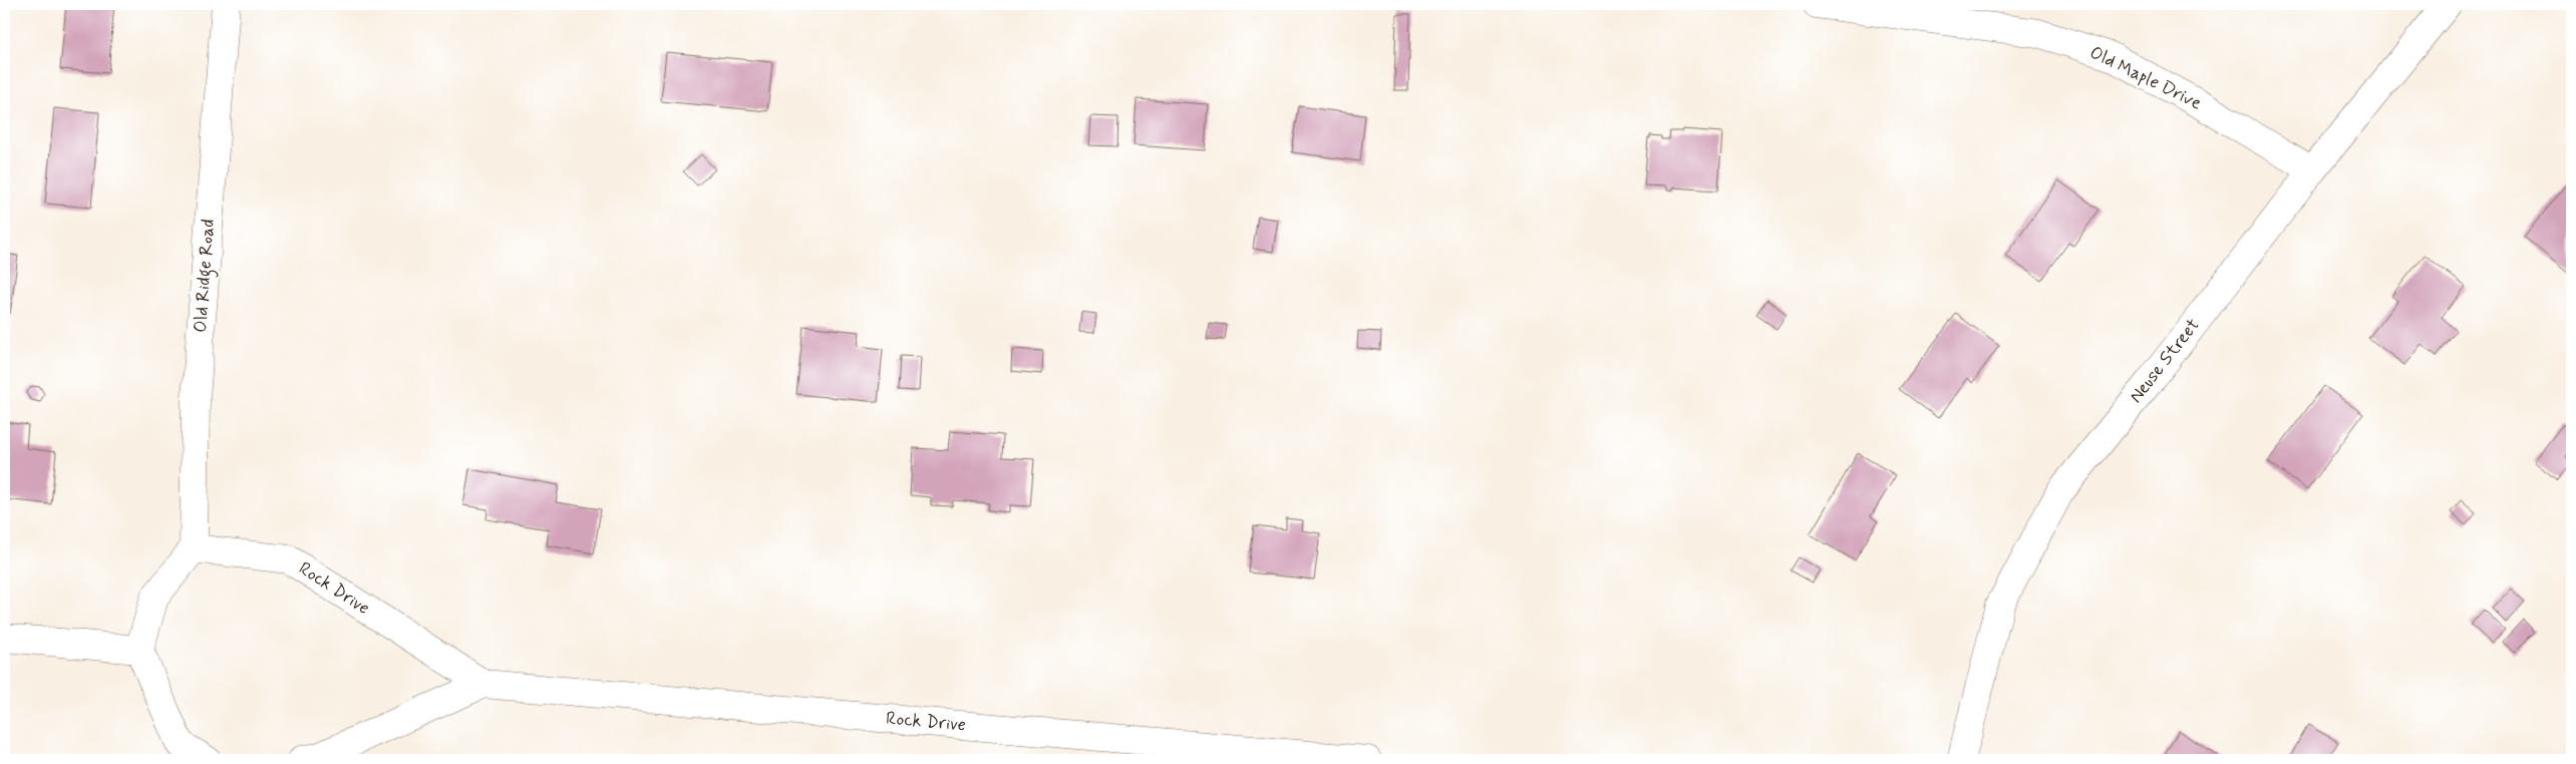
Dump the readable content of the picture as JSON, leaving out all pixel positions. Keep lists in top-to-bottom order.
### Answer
{
  "streets": {
    "street": [
      "Old Maple Drive",
      "Old Ridge Road",
      "Neuse Street",
      "Rock Drive"
    ]
  },
  "crossings": [
    ["Old Maple Drive", "Neuse Street"],
    ["Old Ridge Road", "Rock Drive"]
  ]
}
